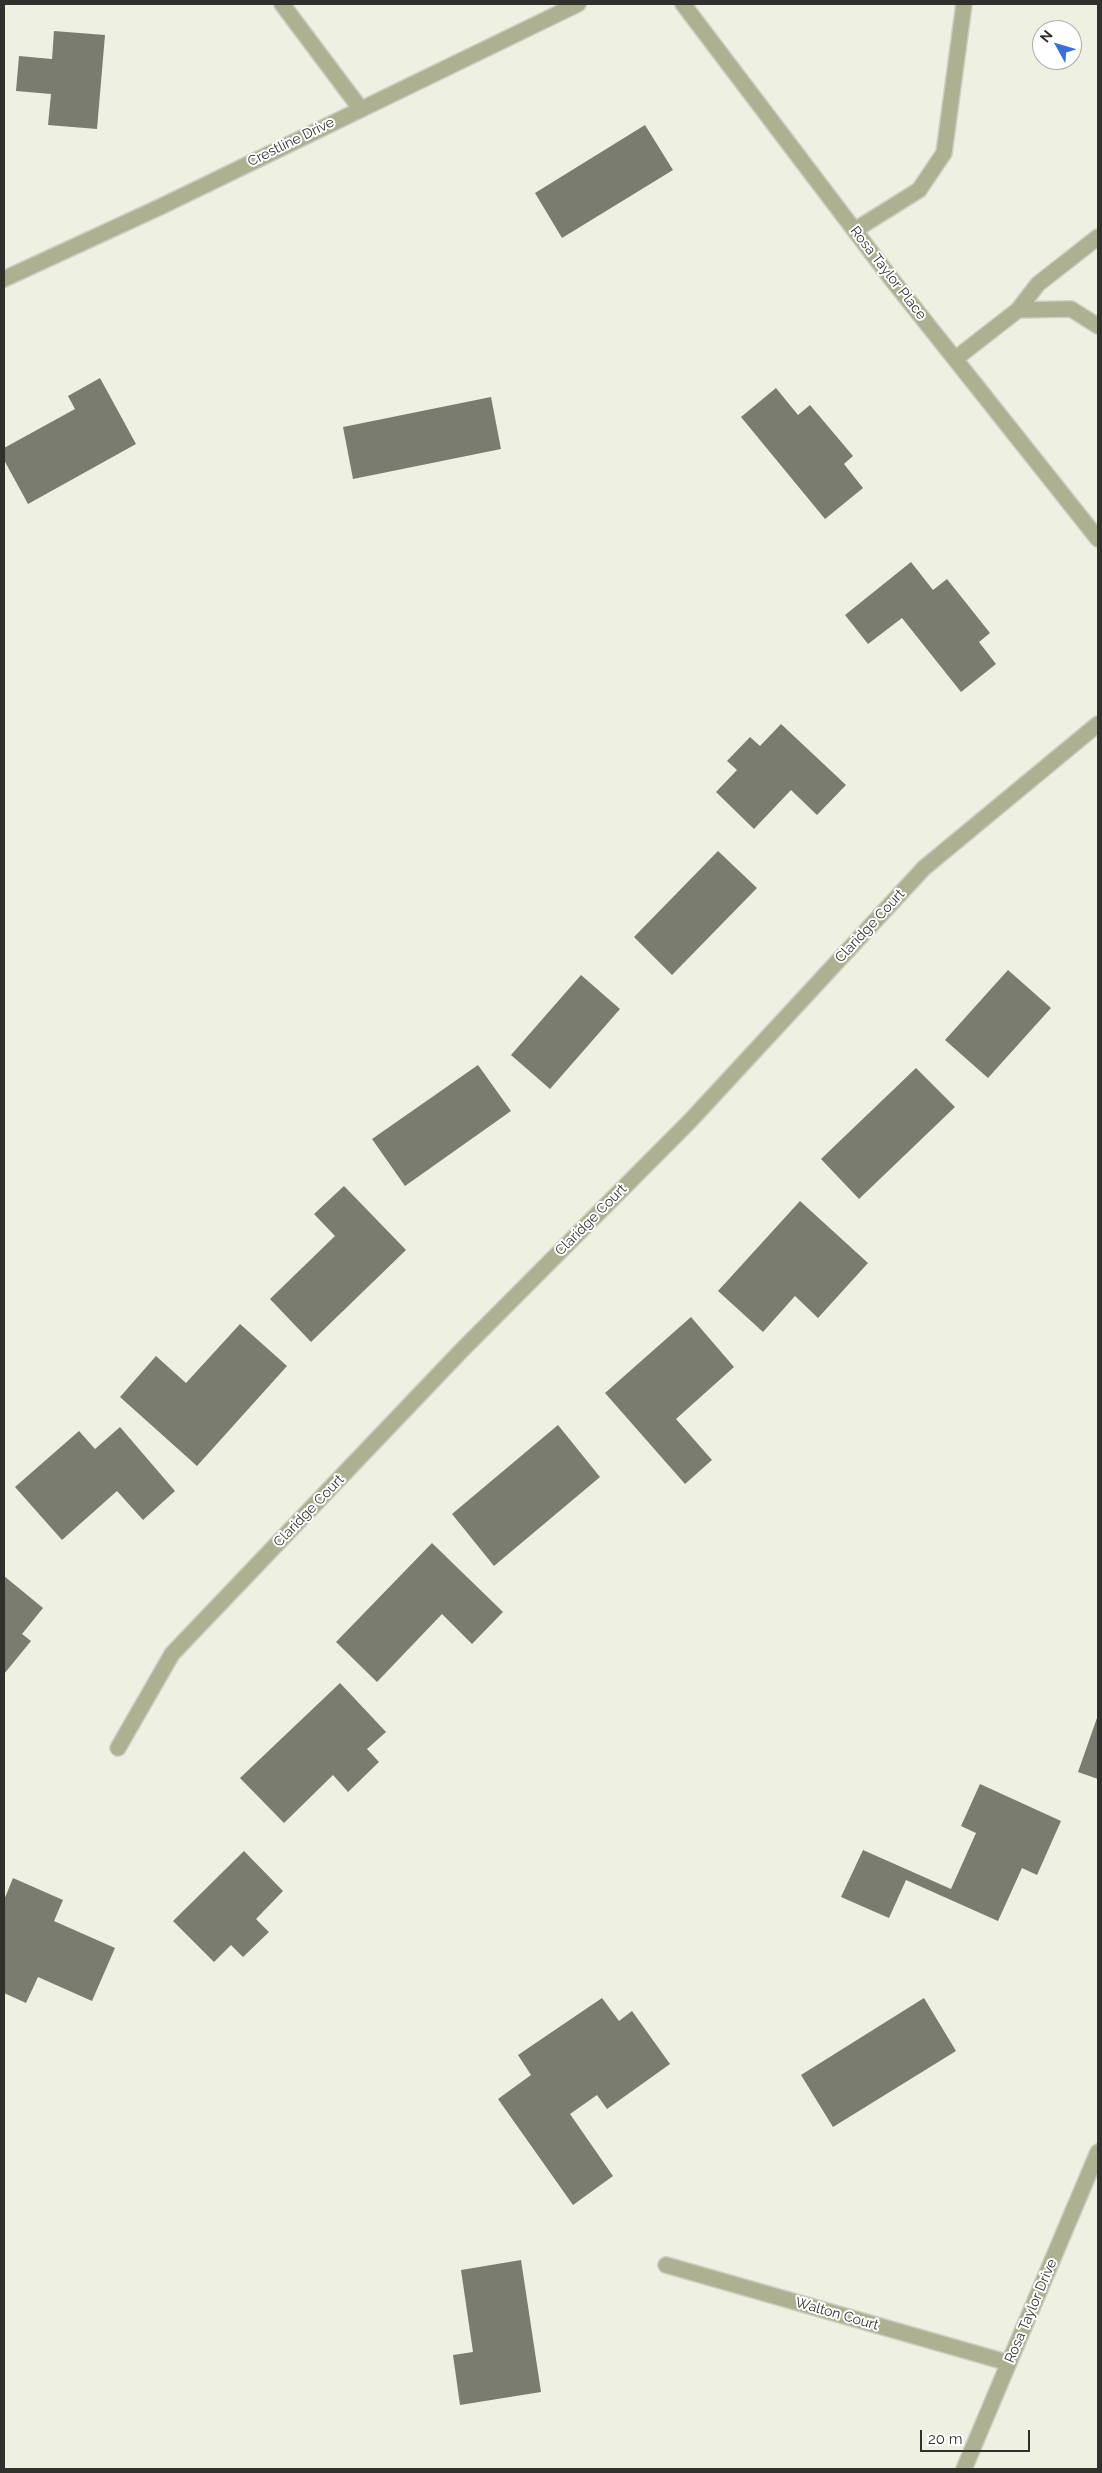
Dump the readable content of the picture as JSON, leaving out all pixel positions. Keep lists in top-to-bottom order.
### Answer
{
  "streets": {
    "street": [
      "Crestline Drive",
      "Rosa Taylor Place",
      "Claridge Court",
      "Rosa Taylor Drive",
      "Walton Court"
    ]
  },
  "crossings": [
    ["Rosa Taylor Drive", "Walton Court"]
  ],
  "scale_bar": "20 m",
  "north": "top left"
}
